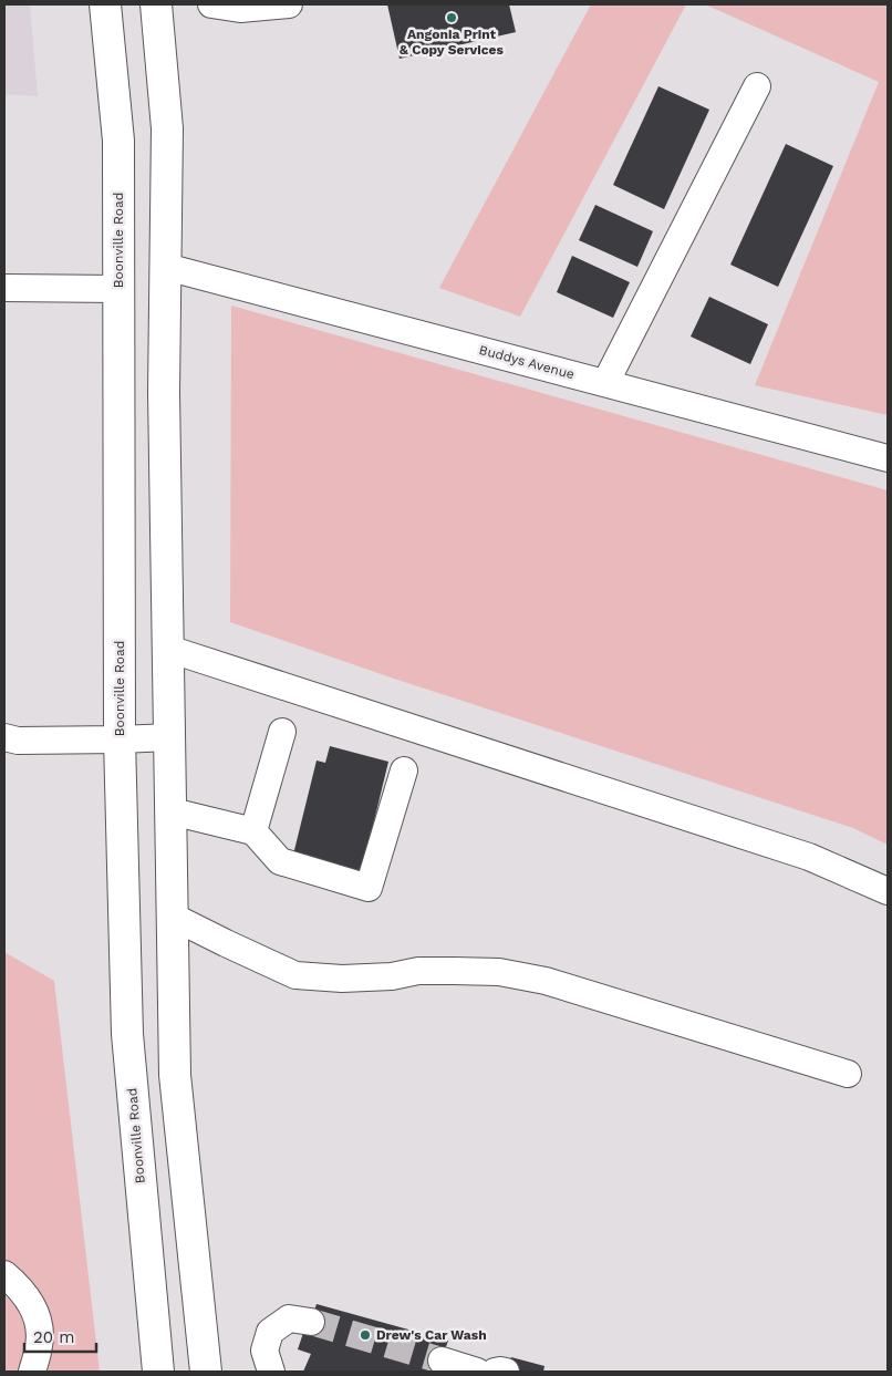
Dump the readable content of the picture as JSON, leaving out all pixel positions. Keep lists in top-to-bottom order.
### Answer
{
  "streets": {
    "main road": ["Boonville Road"],
    "street": ["Buddys Avenue"]
  },
  "places": ["Angonia Print & Copy Services", "Drew's Car Wash"],
  "scale_bar": "20 m"
}
